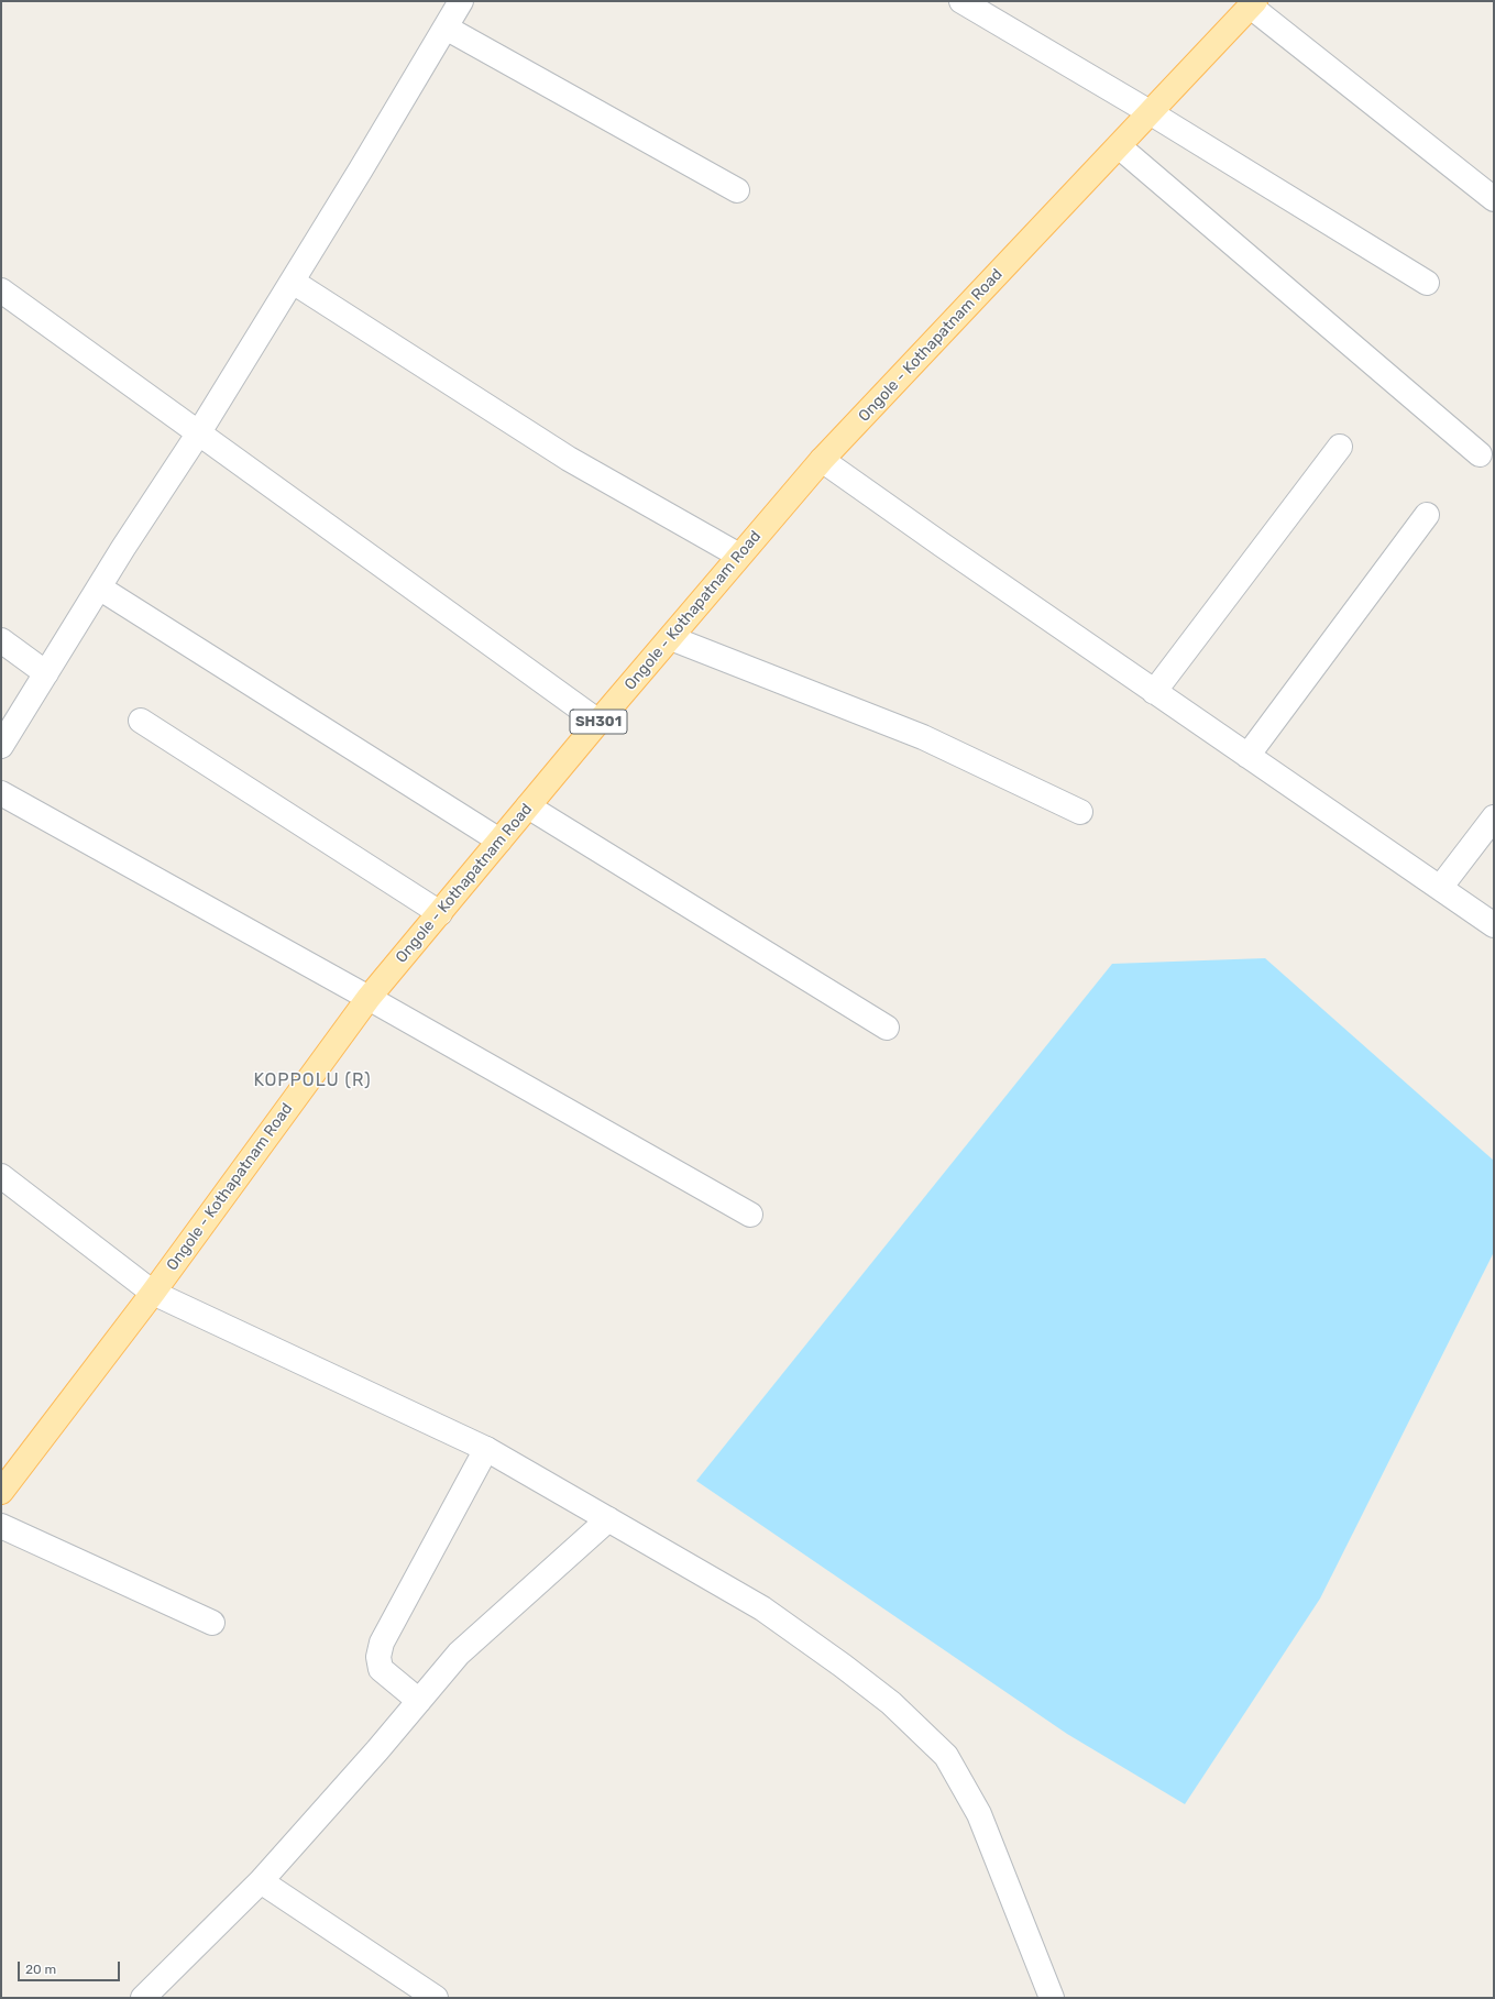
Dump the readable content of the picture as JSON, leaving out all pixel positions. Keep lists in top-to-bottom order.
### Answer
{
  "streets": {
    "main road": ["Ongole - Kothapatnam Road", "SH301"]
  },
  "districts": ["KOPPOLU (R)"],
  "scale_bar": "20 m"
}
